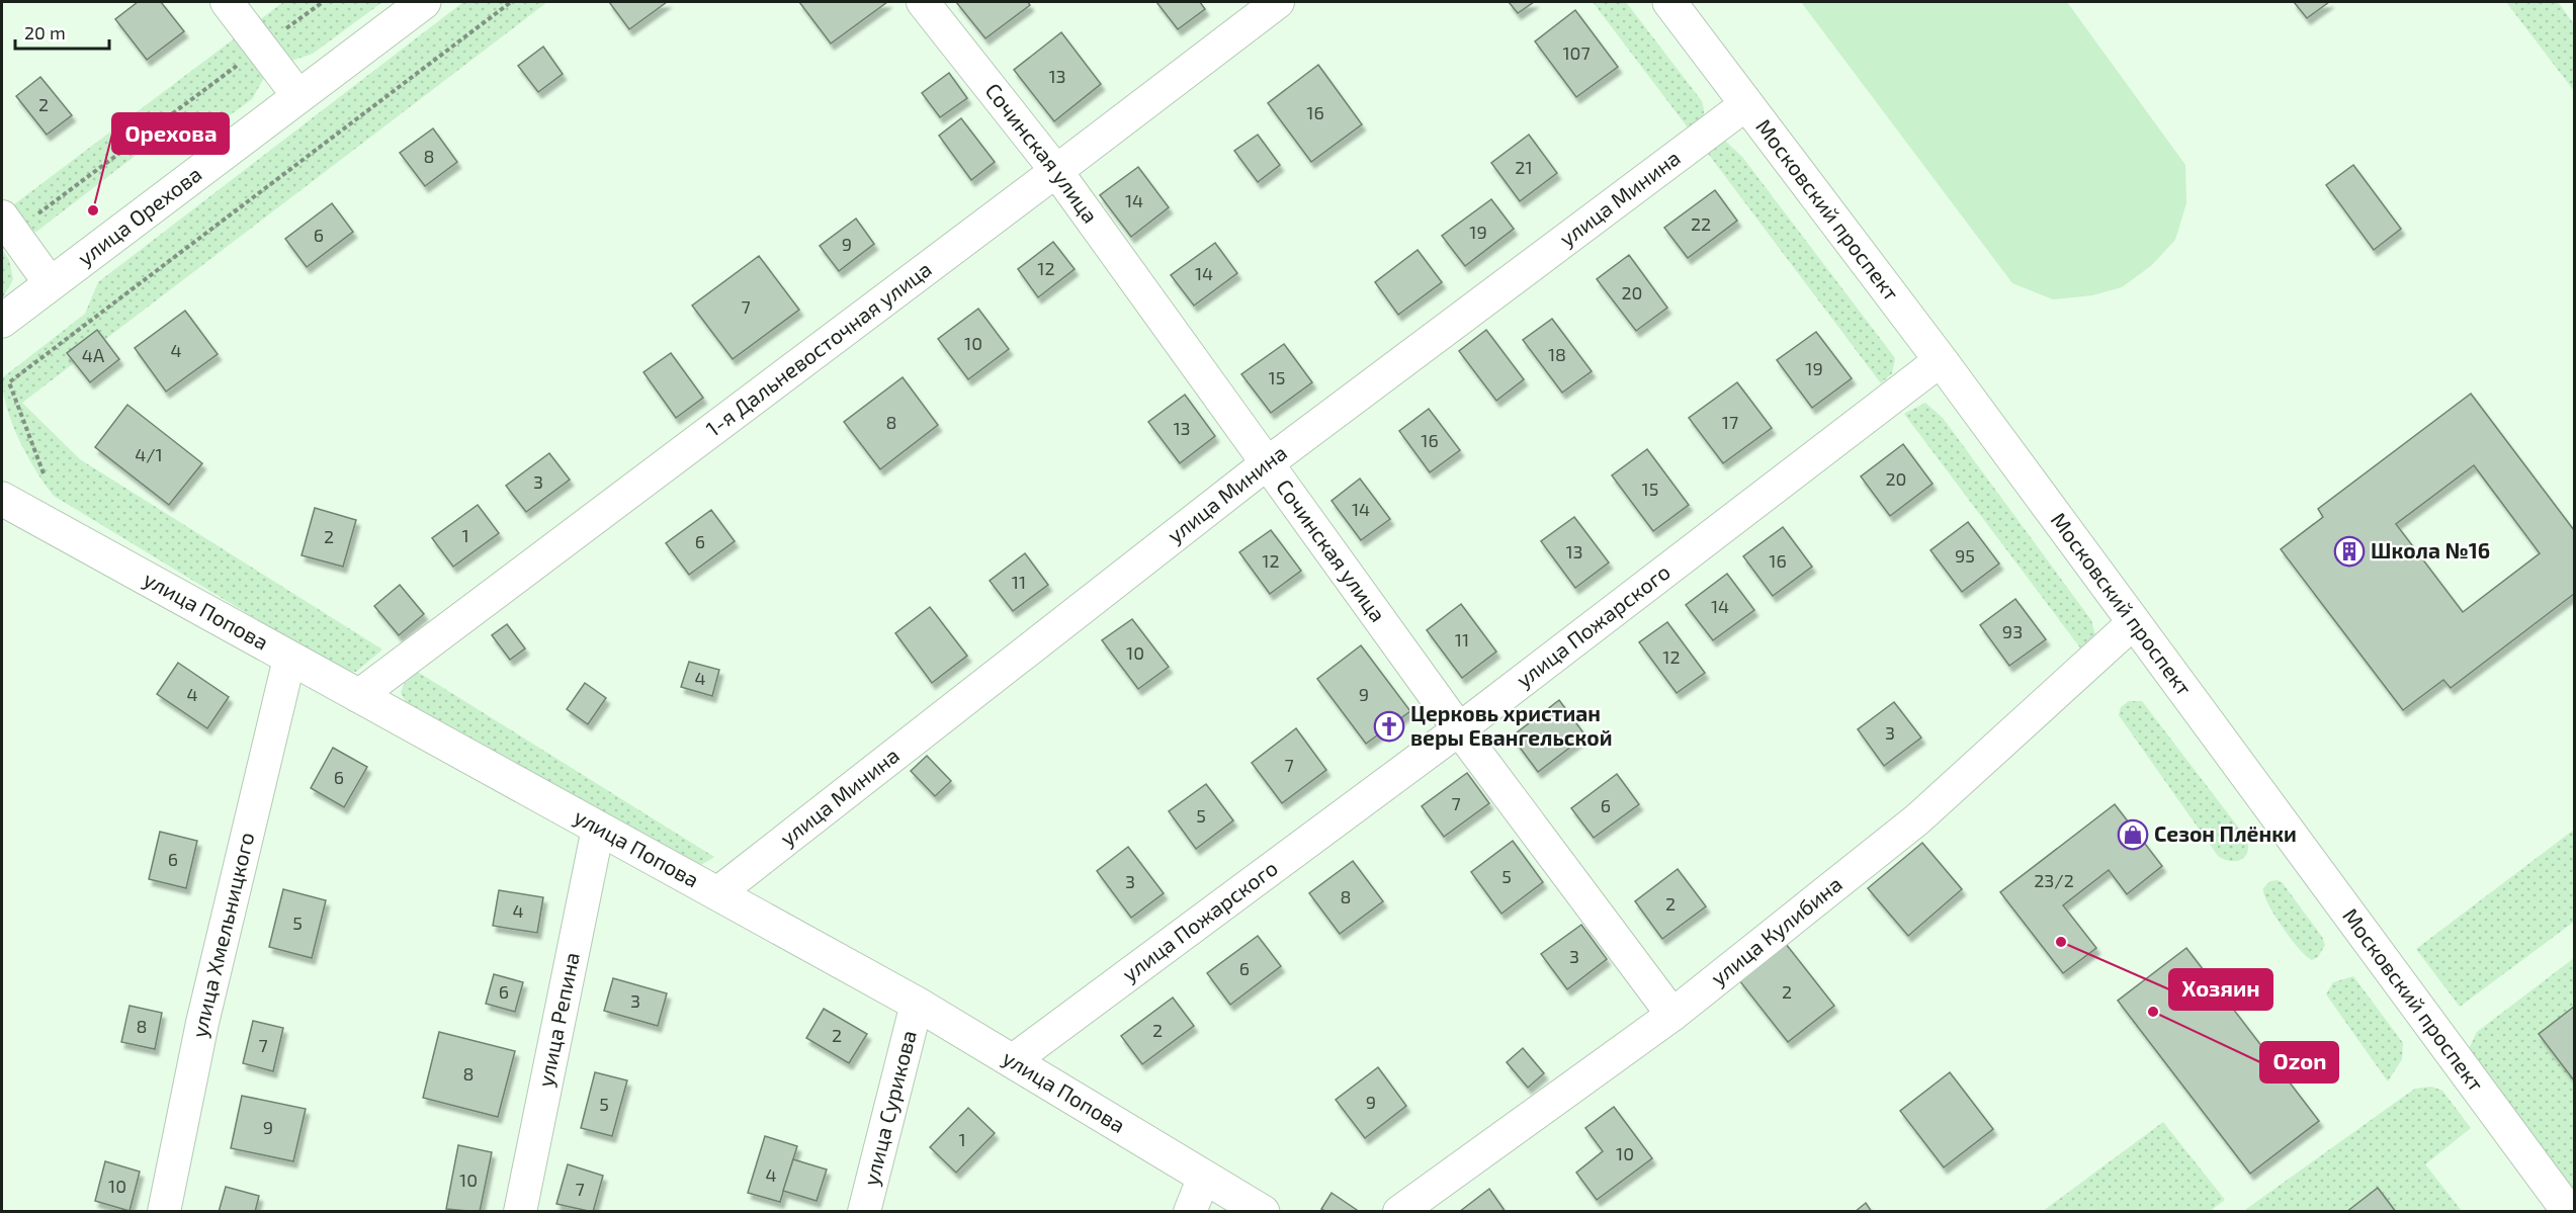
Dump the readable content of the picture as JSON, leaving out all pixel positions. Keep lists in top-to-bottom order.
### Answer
{
  "streets": {
    "street": [
      "Сочинская улица",
      "улица Минина",
      "Московский проспект",
      "улица Орехова",
      "1-я Дальневосточная улица",
      "улица Попова",
      "улица Пожарского",
      "улица Кулибина",
      "улица Хмельницкого",
      "улица Репина",
      "улица Сурикова"
    ]
  },
  "crossings": [
    ["Сочинская улица", "улица Минина"],
    ["Сочинская улица", "1-я Дальневосточная улица"],
    ["Сочинская улица", "улица Пожарского"],
    ["Сочинская улица", "улица Кулибина"],
    ["улица Минина", "Московский проспект"],
    ["улица Минина", "улица Попова"],
    ["Московский проспект", "улица Пожарского"],
    ["Московский проспект", "улица Кулибина"],
    ["1-я Дальневосточная улица", "улица Попова"],
    ["улица Попова", "улица Пожарского"],
    ["улица Попова", "улица Хмельницкого"],
    ["улица Попова", "улица Репина"],
    ["улица Попова", "улица Сурикова"]
  ],
  "places": {
    "other": ["Орехова", "Хозяин", "Ozon"],
    "building": ["Школа №16"],
    "church": ["Церковь христиан веры Евангельской"],
    "shop": ["Сезон Плёнки"]
  },
  "house_numbers": [
    "107",
    "13",
    "2",
    "16",
    "8",
    "21",
    "14",
    "22",
    "19",
    "6",
    "9",
    "12",
    "14",
    "20",
    "7",
    "10",
    "4",
    "18",
    "4А",
    "19",
    "15",
    "8",
    "17",
    "13",
    "16",
    "4/1",
    "20",
    "3",
    "15",
    "14",
    "1",
    "2",
    "6",
    "13",
    "95",
    "12",
    "16",
    "11",
    "14",
    "93",
    "11",
    "10",
    "12",
    "4",
    "4",
    "9",
    "3",
    "7",
    "6",
    "7",
    "6",
    "5",
    "6",
    "5",
    "23/2",
    "3",
    "8",
    "2",
    "4",
    "5",
    "3",
    "6",
    "6",
    "2",
    "3",
    "8",
    "2",
    "2",
    "7",
    "8",
    "9",
    "5",
    "9",
    "1",
    "10",
    "4",
    "10",
    "10",
    "7"
  ],
  "scale_bar": "20 m"
}
